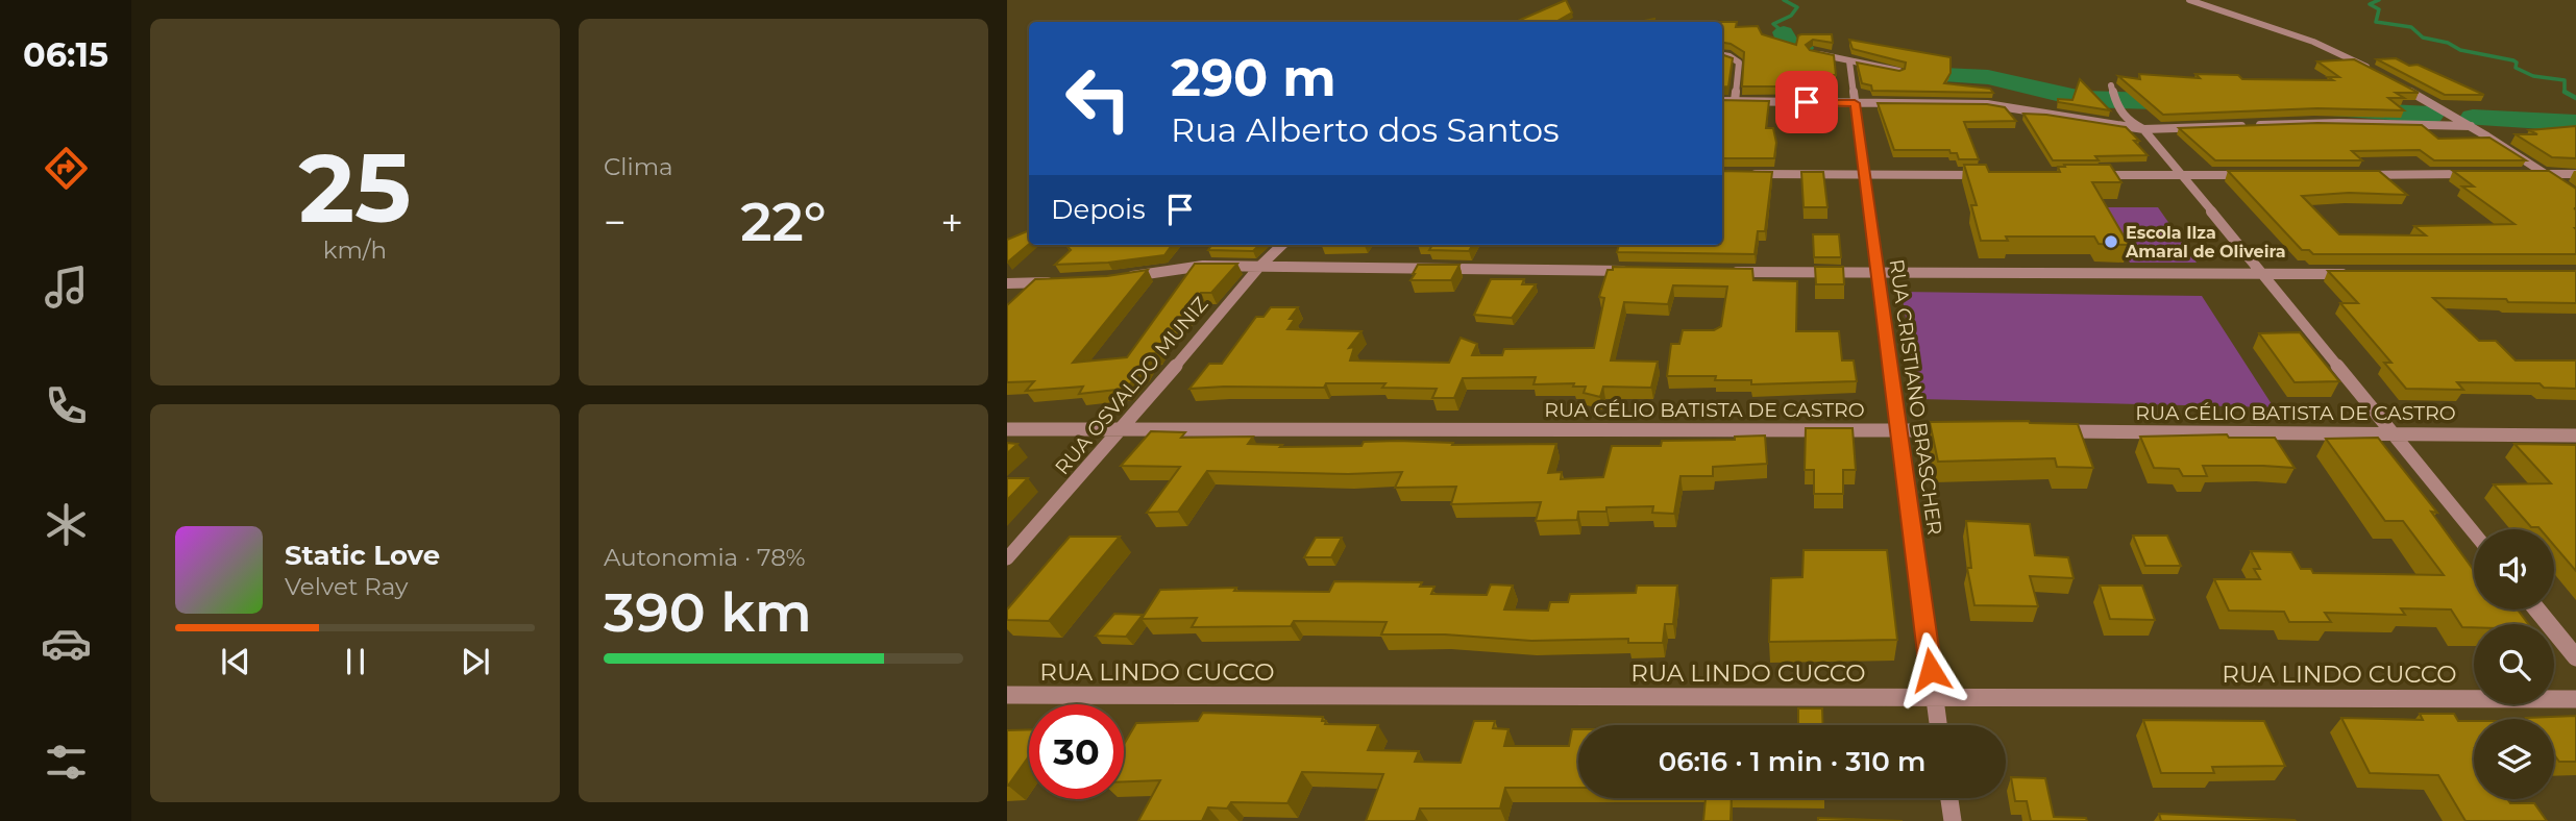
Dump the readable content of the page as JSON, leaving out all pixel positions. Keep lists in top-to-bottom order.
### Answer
{
  "streets": {
    "street": [
      "RUA OSVALDO MUNIZ",
      "RUA CRISTIANO BRASCHER",
      "RUA CÉLIO BATISTA DE CASTRO",
      "RUA LINDO CUCCO"
    ]
  },
  "crossings": [
    ["RUA OSVALDO MUNIZ", "RUA CÉLIO BATISTA DE CASTRO"],
    ["RUA CRISTIANO BRASCHER", "RUA CÉLIO BATISTA DE CASTRO"],
    ["RUA CRISTIANO BRASCHER", "RUA LINDO CUCCO"]
  ],
  "places": ["Escola Ilza Amaral de Oliveira"],
  "page": {
    "tabs": "06:15",
    "tile": [
      ["25", "km/h"],
      "Clima",
      ["Autonomia · 78%", "390 km"]
    ],
    "turn": ["290 m", "Rua Alberto dos Santos"],
    "then": "Depois",
    "heat": ["−", "22°", "+"],
    "song": ["Static Love", "Velvet Ray"],
    "limit": "30",
    "trip": "06:16 · 1 min · 310 m"
  }
}
